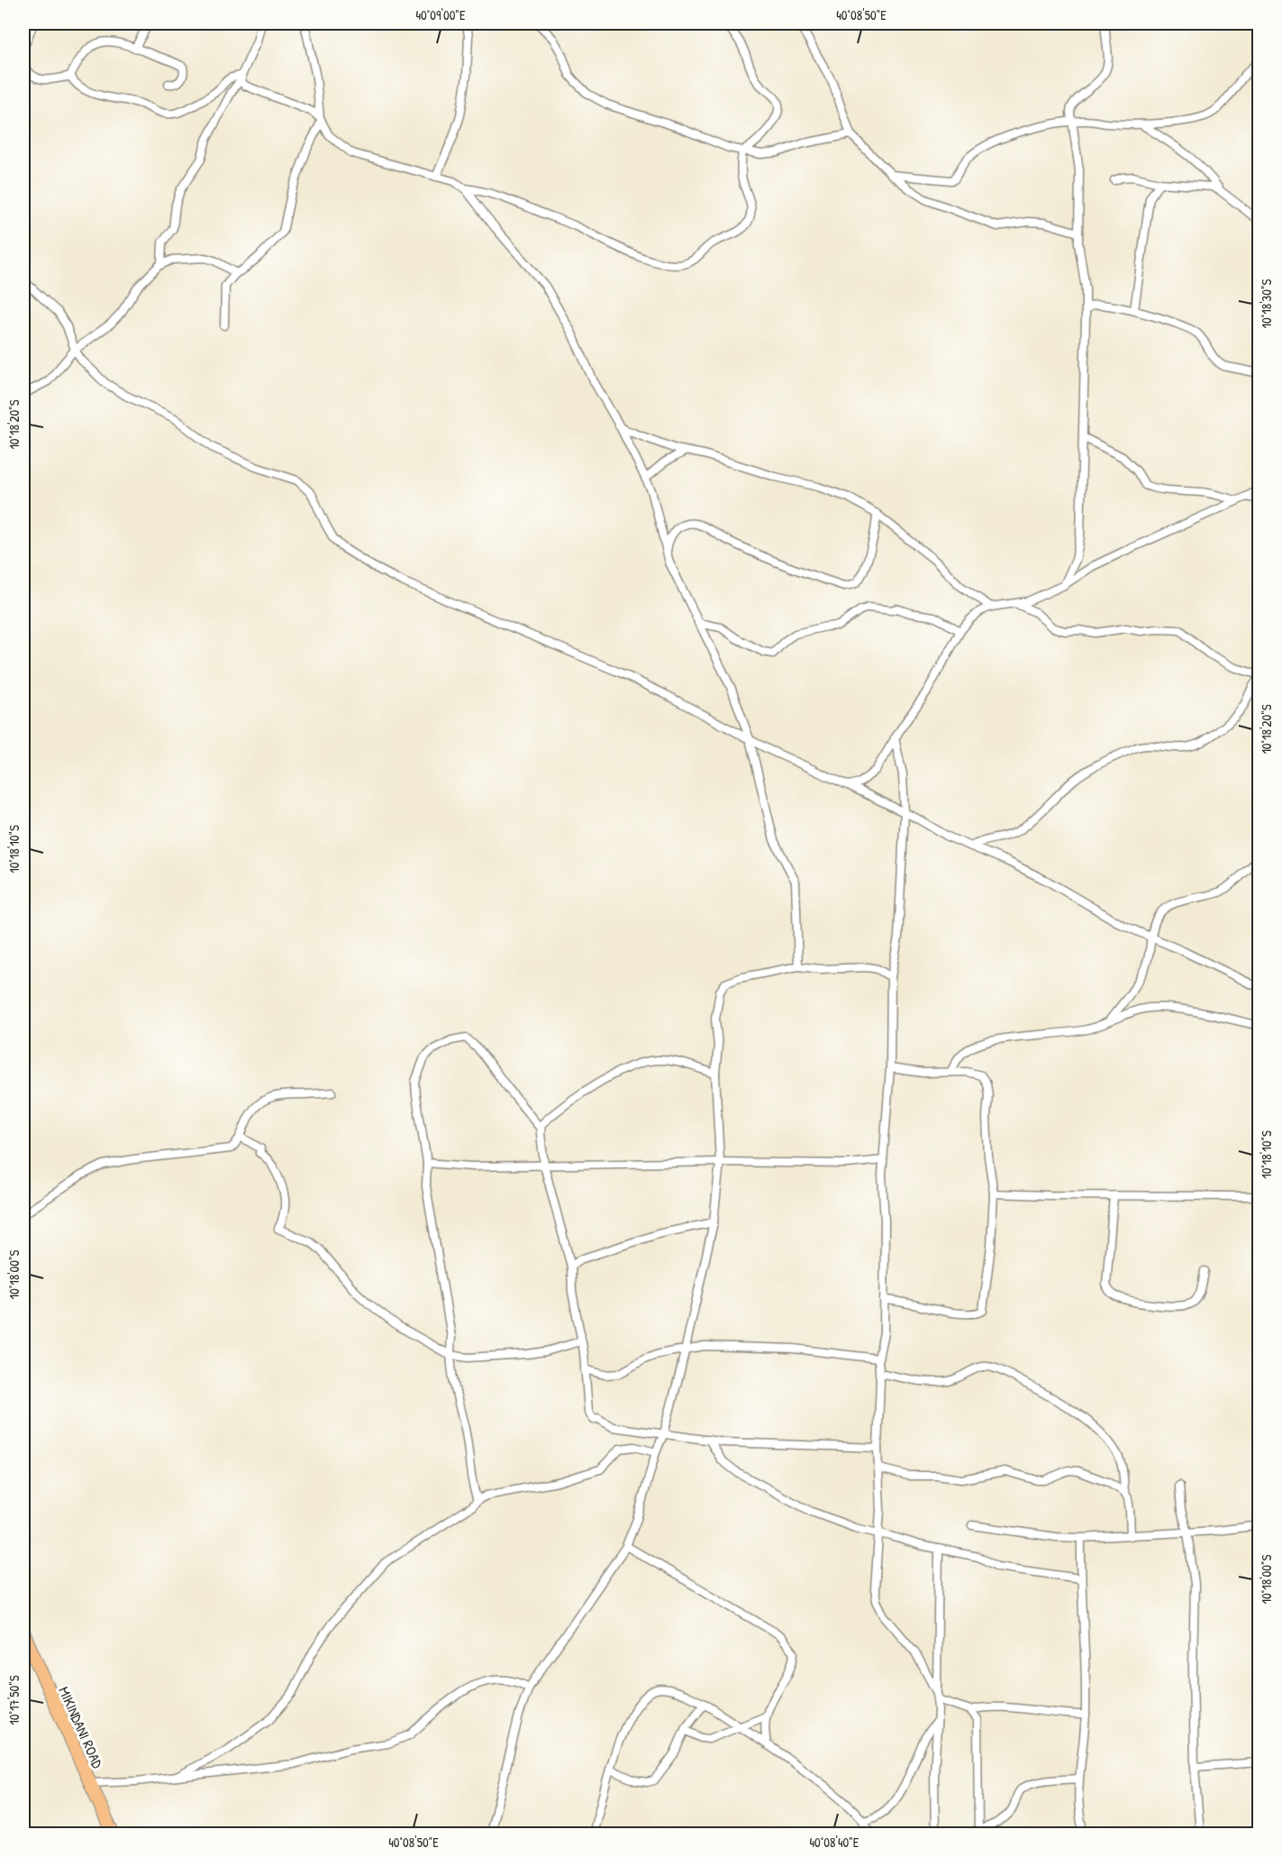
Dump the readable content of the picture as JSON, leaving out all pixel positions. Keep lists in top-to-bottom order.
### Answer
{
  "streets": {
    "highway": ["MIKINDANI ROAD"]
  },
  "coordinates": [
    "40°09'00\"E",
    "40°08'50\"E",
    "10°18'30\"S",
    "10°18'20\"S",
    "10°18'10\"S",
    "10°18'00\"S",
    "10°17'50\"S",
    "40°08'40\"E"
  ]
}
